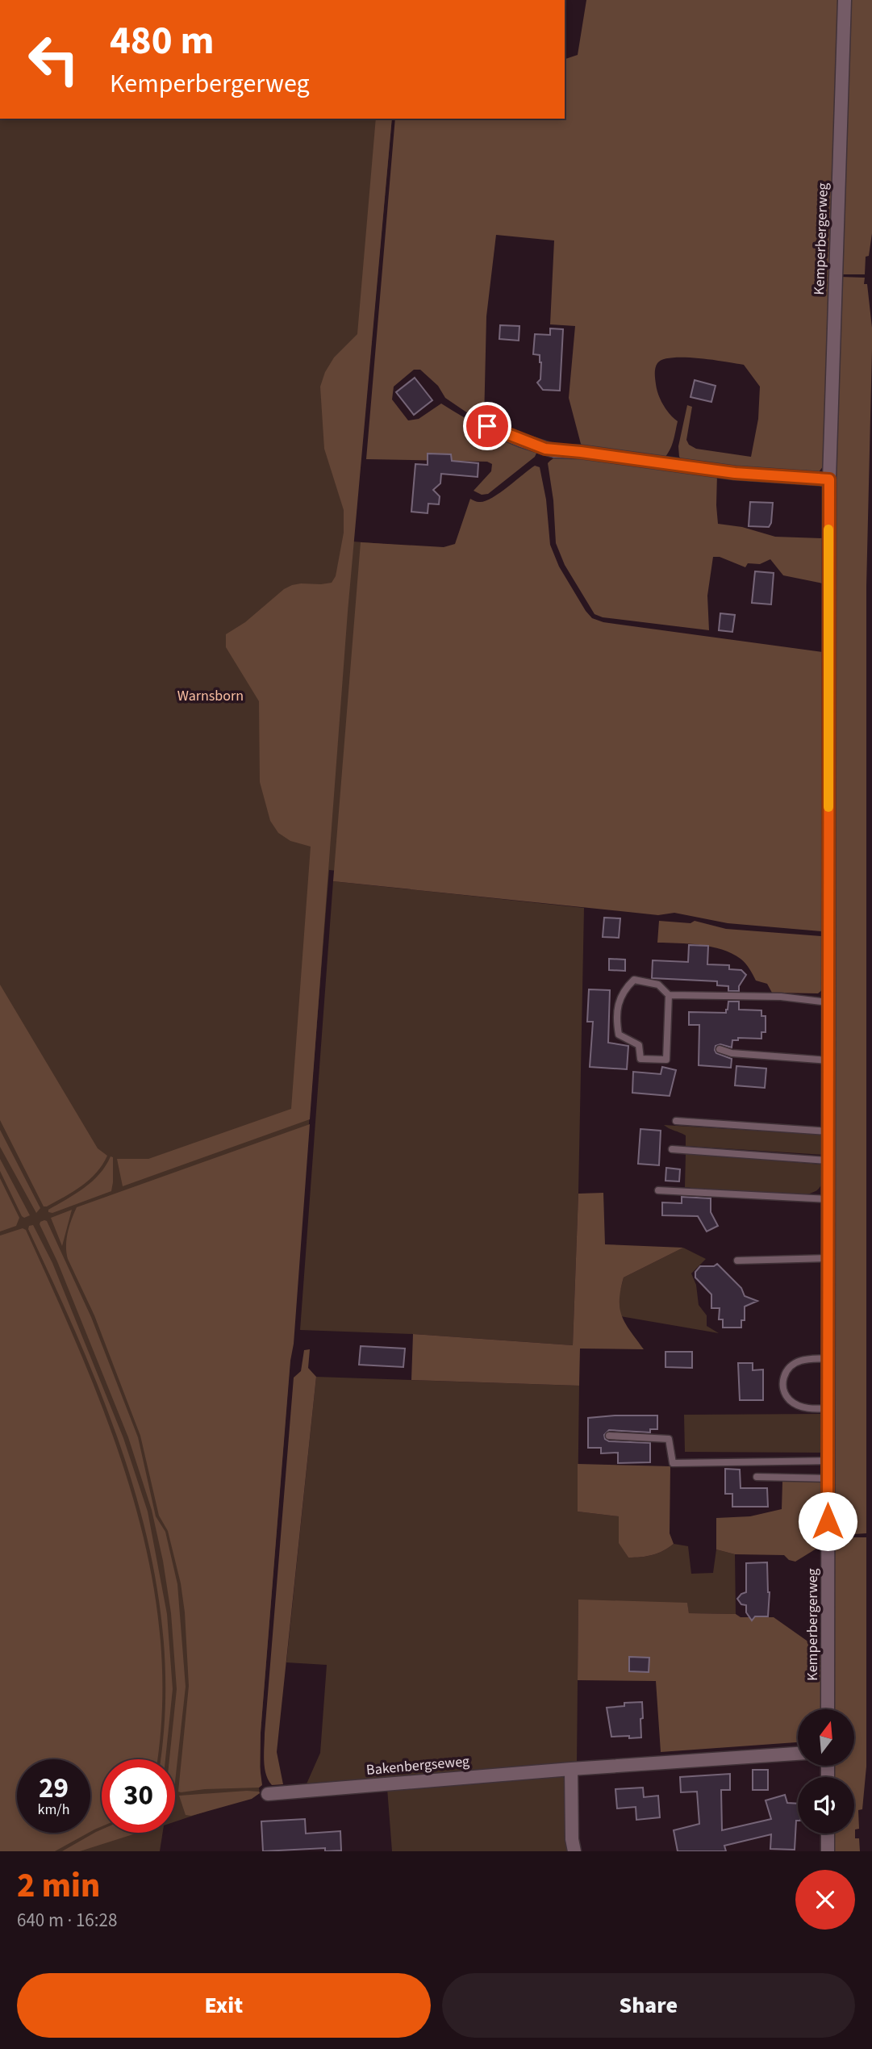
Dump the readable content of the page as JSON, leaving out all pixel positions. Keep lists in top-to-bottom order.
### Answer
{
  "streets": {
    "street": ["Kemperbergerweg", "Bakenbergseweg"]
  },
  "parks": ["Warnsborn"],
  "north": "top",
  "page": {
    "turn": ["480 m", "Kemperbergerweg"],
    "speed": "29 km/h",
    "limit": "30",
    "heading": ["2 min", "640 m · 16:28"],
    "buttons": ["Exit", "Share"]
  }
}
